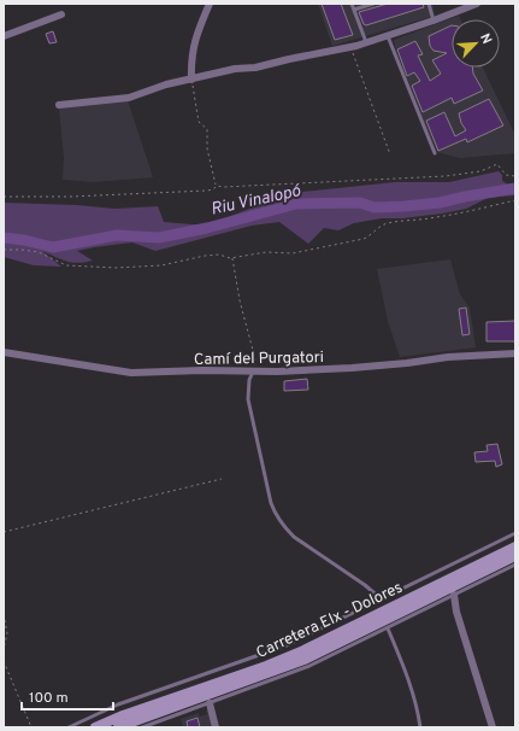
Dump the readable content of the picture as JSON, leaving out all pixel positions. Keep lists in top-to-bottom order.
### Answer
{
  "streets": {
    "main road": ["Carretera Elx - Dolores"],
    "street": ["Camí del Purgatori"]
  },
  "water": ["Riu Vinalopó"],
  "scale_bar": "100 m",
  "north": "top right"
}
